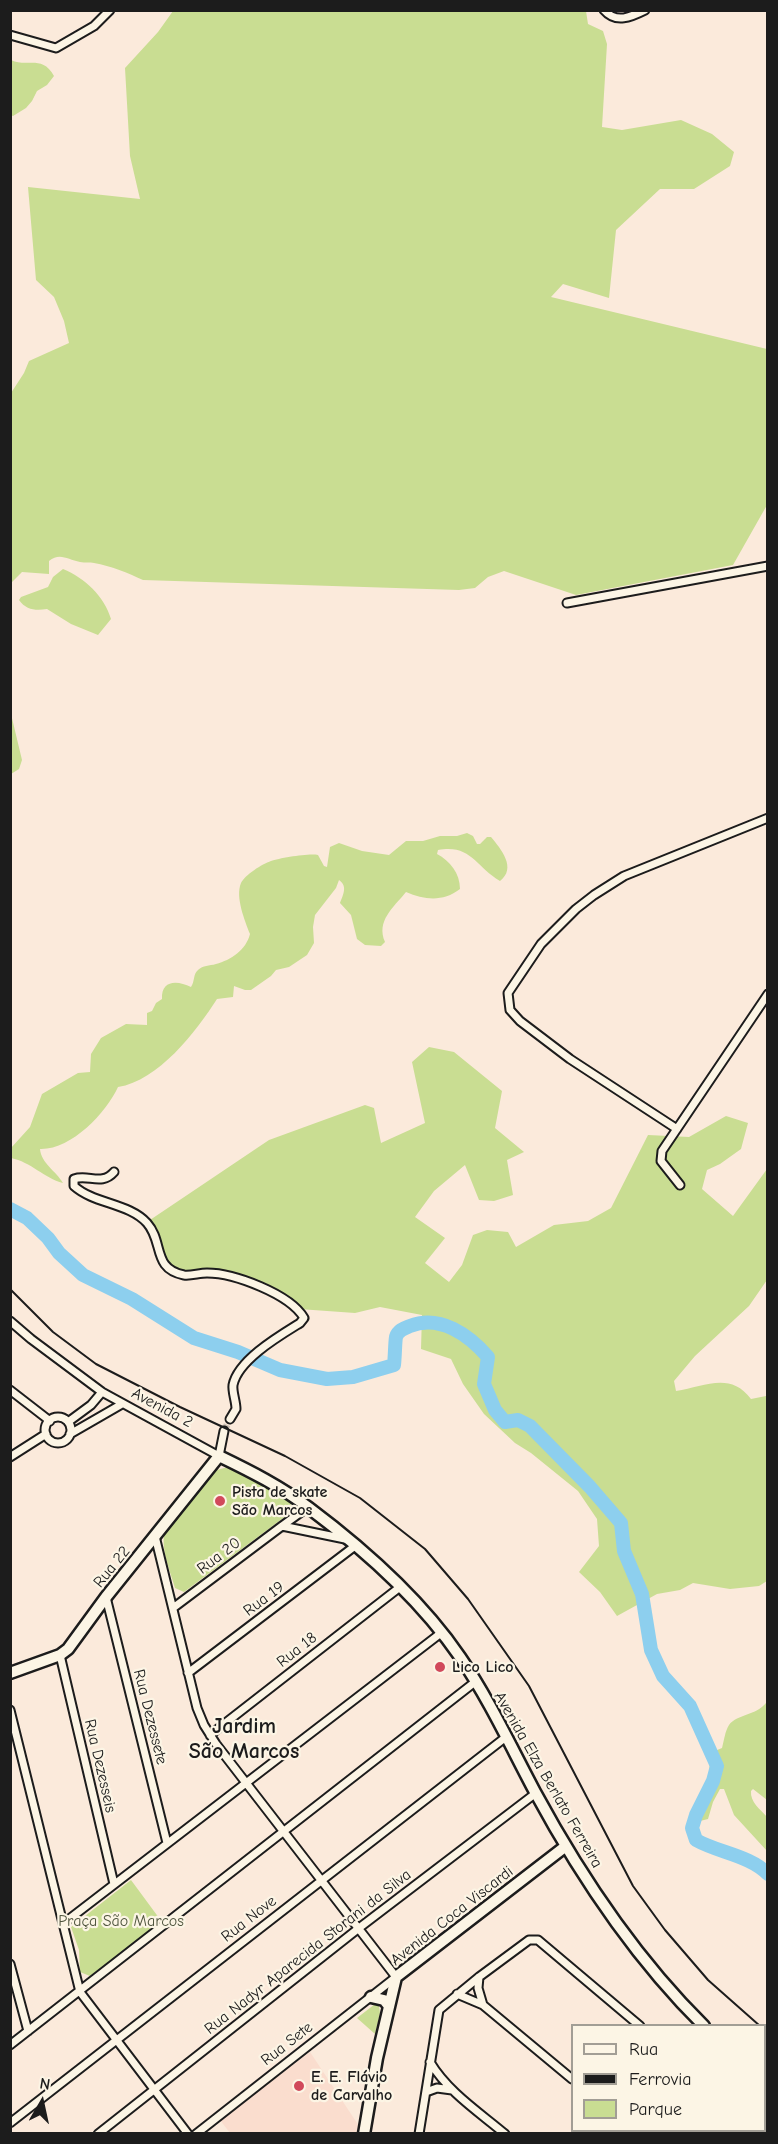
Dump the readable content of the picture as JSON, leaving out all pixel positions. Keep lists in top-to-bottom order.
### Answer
{
  "streets": {
    "street": [
      "Avenida 2",
      "Rua 20",
      "Rua 22",
      "Rua 19",
      "Rua 18",
      "Rua Dezessete",
      "Rua Dezesseis",
      "Avenida Elza Berlato Ferreira",
      "Avenida Coca Viscardi",
      "Rua Nove",
      "Rua Nadyr Aparecida Storani da Silva",
      "Rua Sete"
    ]
  },
  "crossings": [
    ["Avenida 2", "Rua 20"],
    ["Avenida 2", "Rua 22"],
    ["Avenida 2", "Avenida Elza Berlato Ferreira"],
    ["Rua 20", "Avenida Elza Berlato Ferreira"],
    ["Rua 22", "Rua Dezessete"],
    ["Rua 22", "Rua Dezesseis"],
    ["Rua 19", "Avenida Elza Berlato Ferreira"],
    ["Rua 18", "Avenida Elza Berlato Ferreira"],
    ["Avenida Elza Berlato Ferreira", "Avenida Coca Viscardi"],
    ["Avenida Elza Berlato Ferreira", "Rua Nove"],
    ["Avenida Elza Berlato Ferreira", "Rua Nadyr Aparecida Storani da Silva"],
    ["Avenida Coca Viscardi", "Rua Sete"]
  ],
  "districts": ["Jardim São Marcos"],
  "parks": ["Praça São Marcos"],
  "places": ["Pista de skate São Marcos", "Lico Lico", "E. E. Flávio de Carvalho"],
  "legend": ["Rua", "Ferrovia", "Parque"],
  "north": "top"
}
